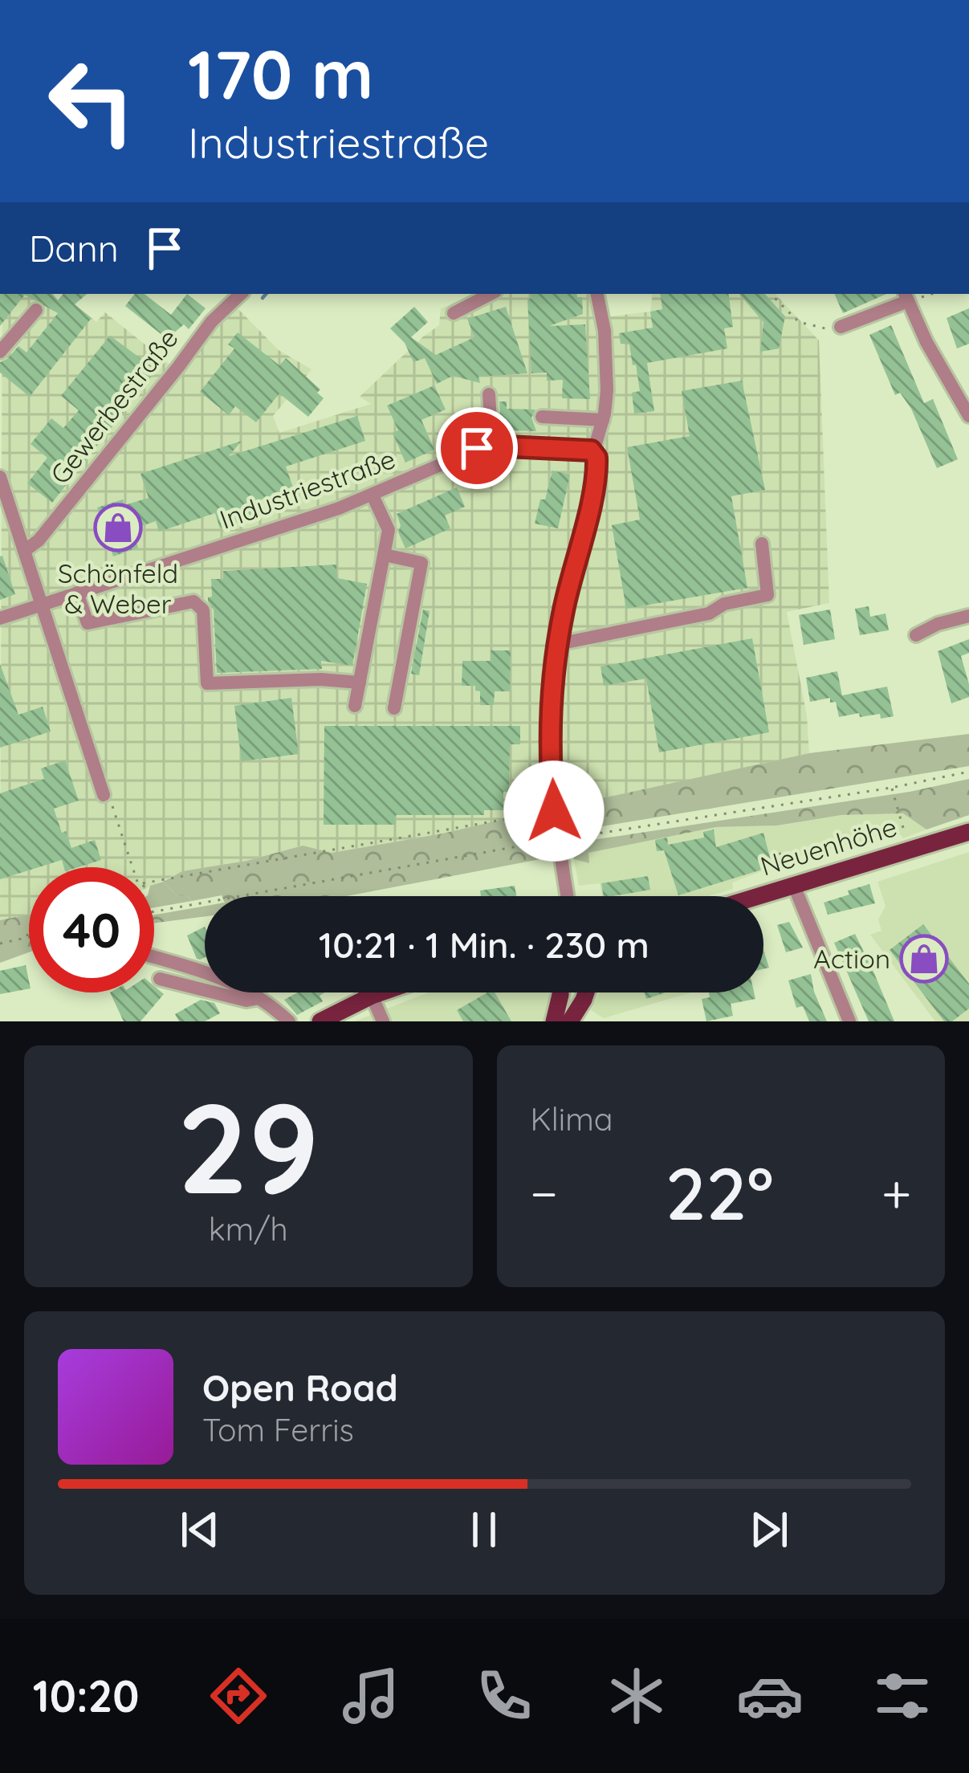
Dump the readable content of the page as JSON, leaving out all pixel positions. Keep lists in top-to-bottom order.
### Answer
{
  "streets": {
    "main road": ["Neuenhöhe"],
    "street": ["Gewerbestraße", "Industriestraße"]
  },
  "places": {
    "shop": ["Schönfeld & Weber", "Action"]
  },
  "page": {
    "turn": ["170 m", "Industriestraße"],
    "then": "Dann",
    "limit": "40",
    "trip": "10:21 · 1 Min. · 230 m",
    "tile": [
      ["29", "km/h"],
      "Klima"
    ],
    "heat": ["−", "22°", "+"],
    "song": ["Open Road", "Tom Ferris"],
    "tabs": "10:20"
  }
}
